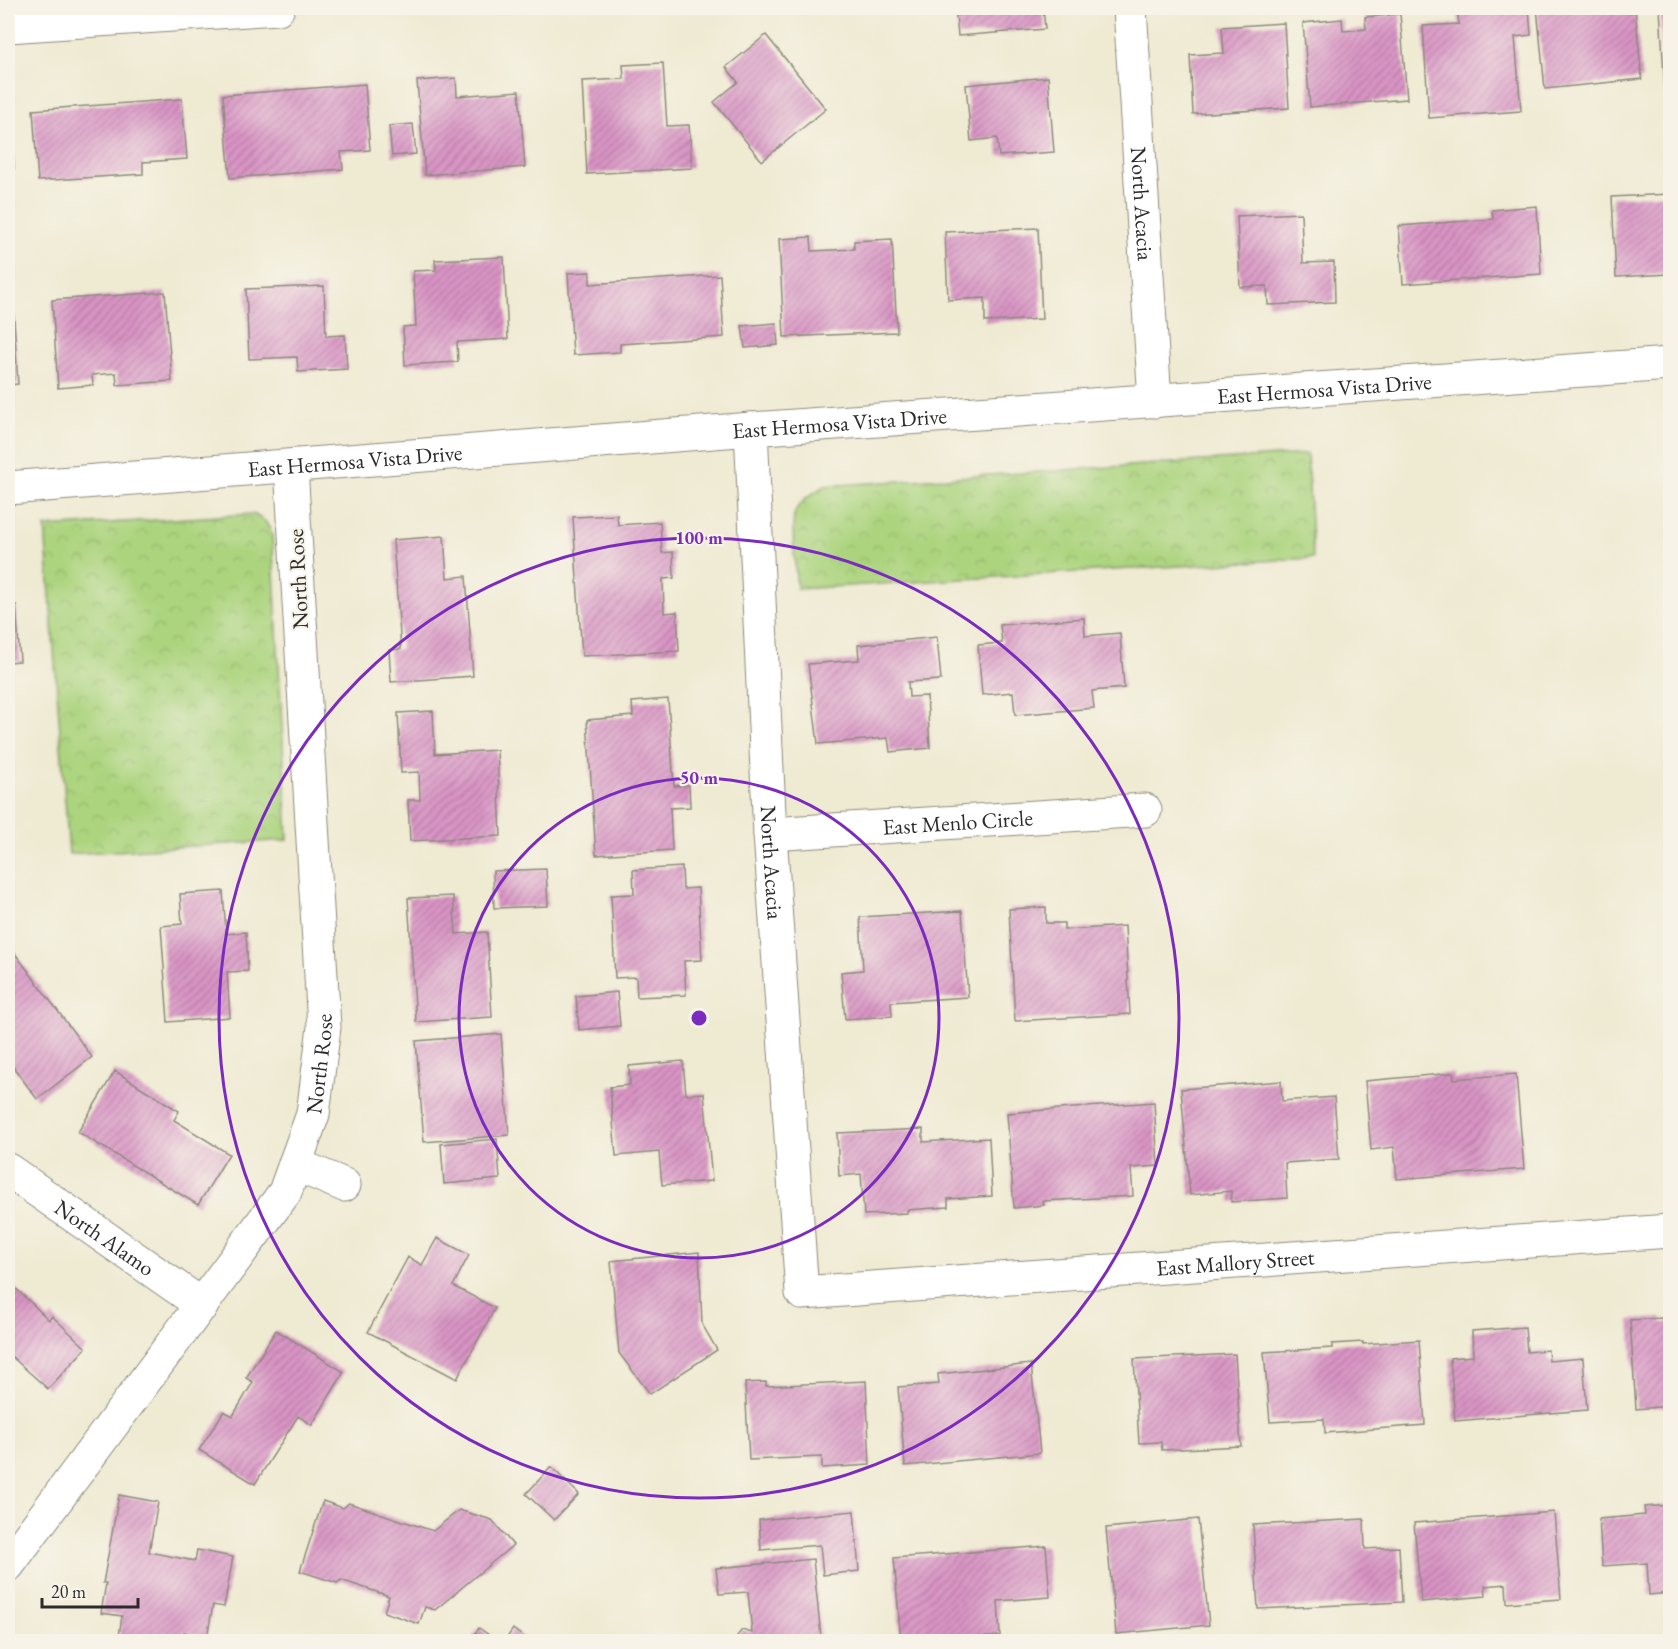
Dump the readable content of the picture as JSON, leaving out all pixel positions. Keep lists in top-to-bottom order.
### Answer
{
  "streets": {
    "street": [
      "North Acacia",
      "East Hermosa Vista Drive",
      "North Rose",
      "East Menlo Circle",
      "North Alamo",
      "East Mallory Street"
    ]
  },
  "crossings": [
    ["North Acacia", "East Hermosa Vista Drive"],
    ["North Acacia", "East Menlo Circle"],
    ["North Acacia", "East Mallory Street"],
    ["East Hermosa Vista Drive", "North Rose"],
    ["North Rose", "North Alamo"]
  ],
  "scale_bar": "20 m",
  "rings": ["100 m", "50 m"]
}
